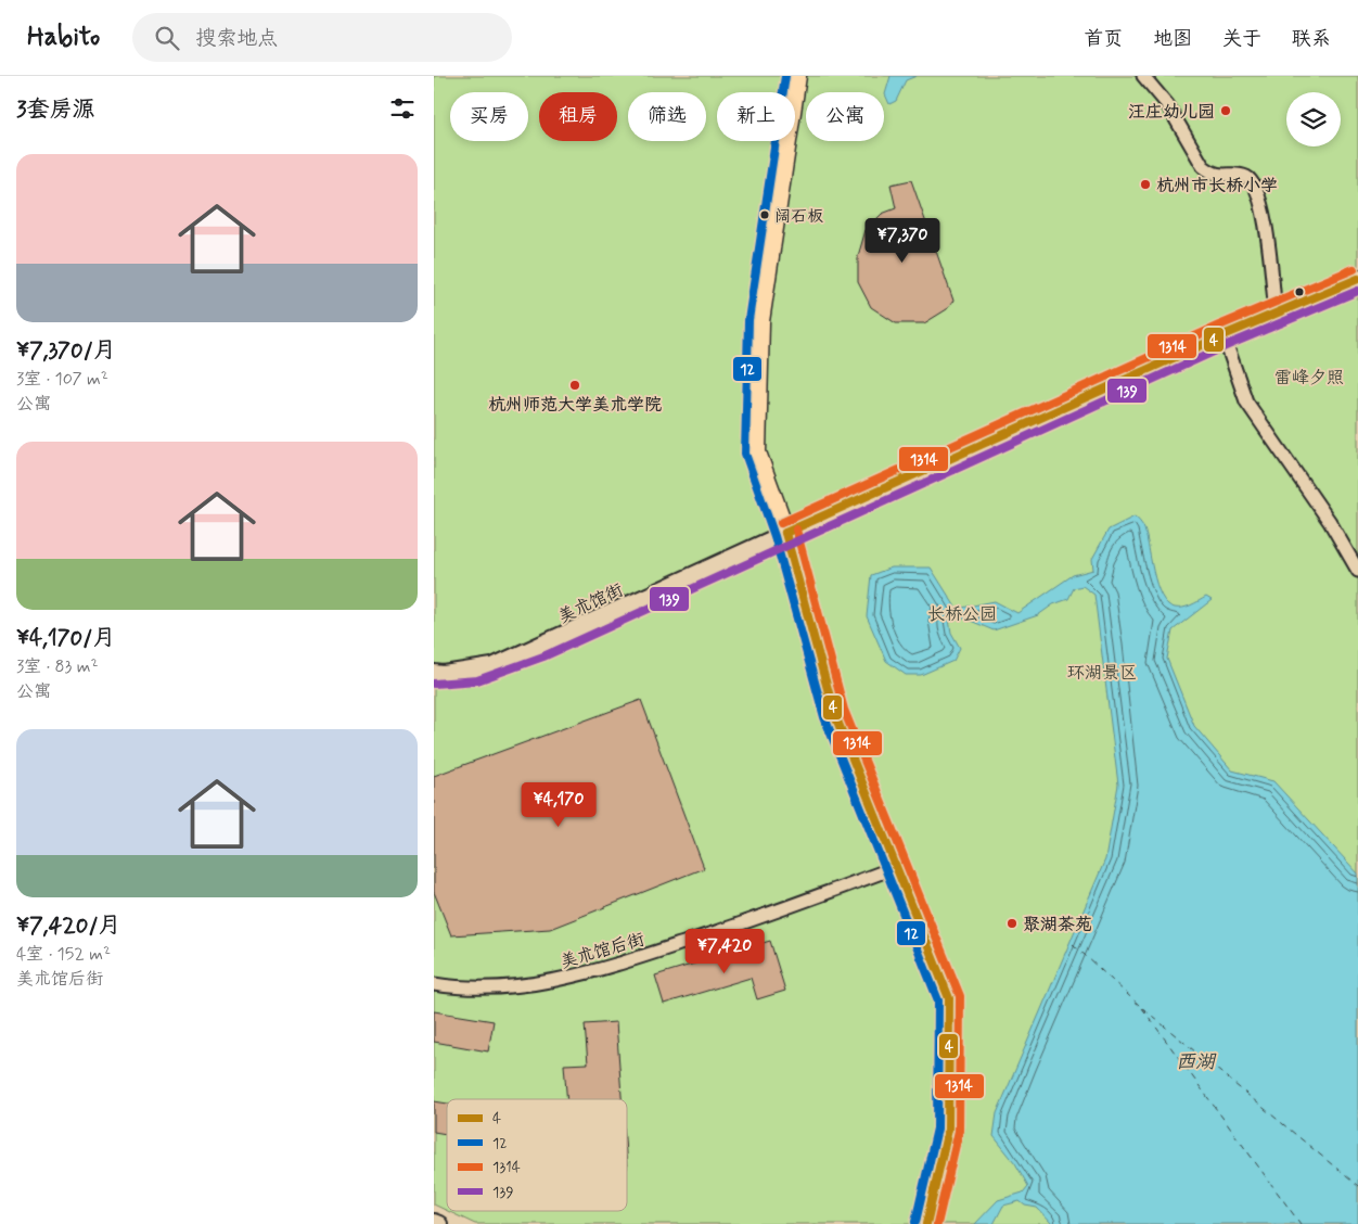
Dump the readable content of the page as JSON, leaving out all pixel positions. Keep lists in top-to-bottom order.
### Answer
{
  "streets": {
    "street": ["美术馆街", "美术馆后街"]
  },
  "water": ["西湖"],
  "parks": ["雷峰夕照", "长桥公园", "环湖景区"],
  "places": [
    "汪庄幼儿园",
    "杭州市长桥小学",
    "阔石板",
    "杭州师范大学美术学院",
    "聚湖茶苑"
  ],
  "lines": [
    "transit line 12",
    "transit line 1314",
    "transit line 4",
    "transit line 139"
  ],
  "legend": [
    "4",
    "12",
    "1314",
    "139"
  ],
  "page": {
    "header": "Habito",
    "search": "搜索地点",
    "nav": [
      "首页",
      "地图",
      "关于",
      "联系"
    ],
    "heading": "3套房源",
    "chip": [
      "买房",
      "租房",
      "筛选",
      "新上",
      "公寓"
    ],
    "list": [
      {
        "name": "¥7,370/月",
        "note": "3室 · 107 m² · 公寓"
      },
      {
        "name": "¥4,170/月",
        "note": "3室 · 83 m² · 公寓"
      },
      {
        "name": "¥7,420/月",
        "note": "4室 · 152 m² · 美术馆后街"
      }
    ],
    "price": ["¥7,370", "¥4,170", "¥7,420"]
  }
}
